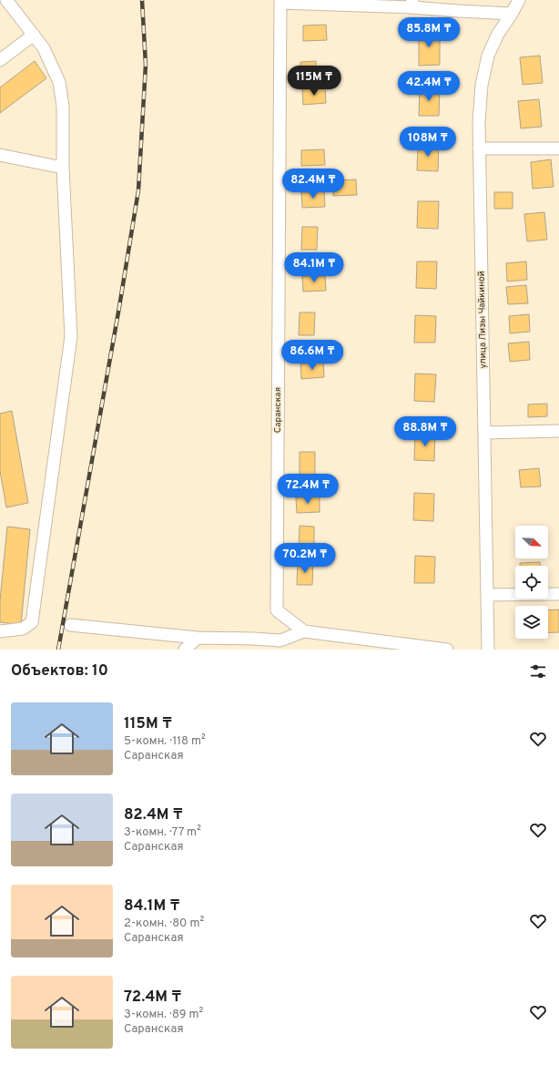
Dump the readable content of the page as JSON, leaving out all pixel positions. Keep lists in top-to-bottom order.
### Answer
{
  "streets": {
    "street": ["улица Лизы Чайкиной", "Саранская"]
  },
  "north": "bottom right",
  "page": {
    "price": [
      "85.8M ₸",
      "115M ₸",
      "42.4M ₸",
      "108M ₸",
      "82.4M ₸",
      "84.1M ₸",
      "86.6M ₸",
      "88.8M ₸",
      "72.4M ₸",
      "70.2M ₸"
    ],
    "heading": "Объектов: 10",
    "list": [
      {
        "name": "115M ₸",
        "note": "5-комн. · 118 m² · Саранская"
      },
      {
        "name": "82.4M ₸",
        "note": "3-комн. · 77 m² · Саранская"
      },
      {
        "name": "84.1M ₸",
        "note": "2-комн. · 80 m² · Саранская"
      },
      {
        "name": "72.4M ₸",
        "note": "3-комн. · 89 m² · Саранская"
      }
    ]
  }
}
